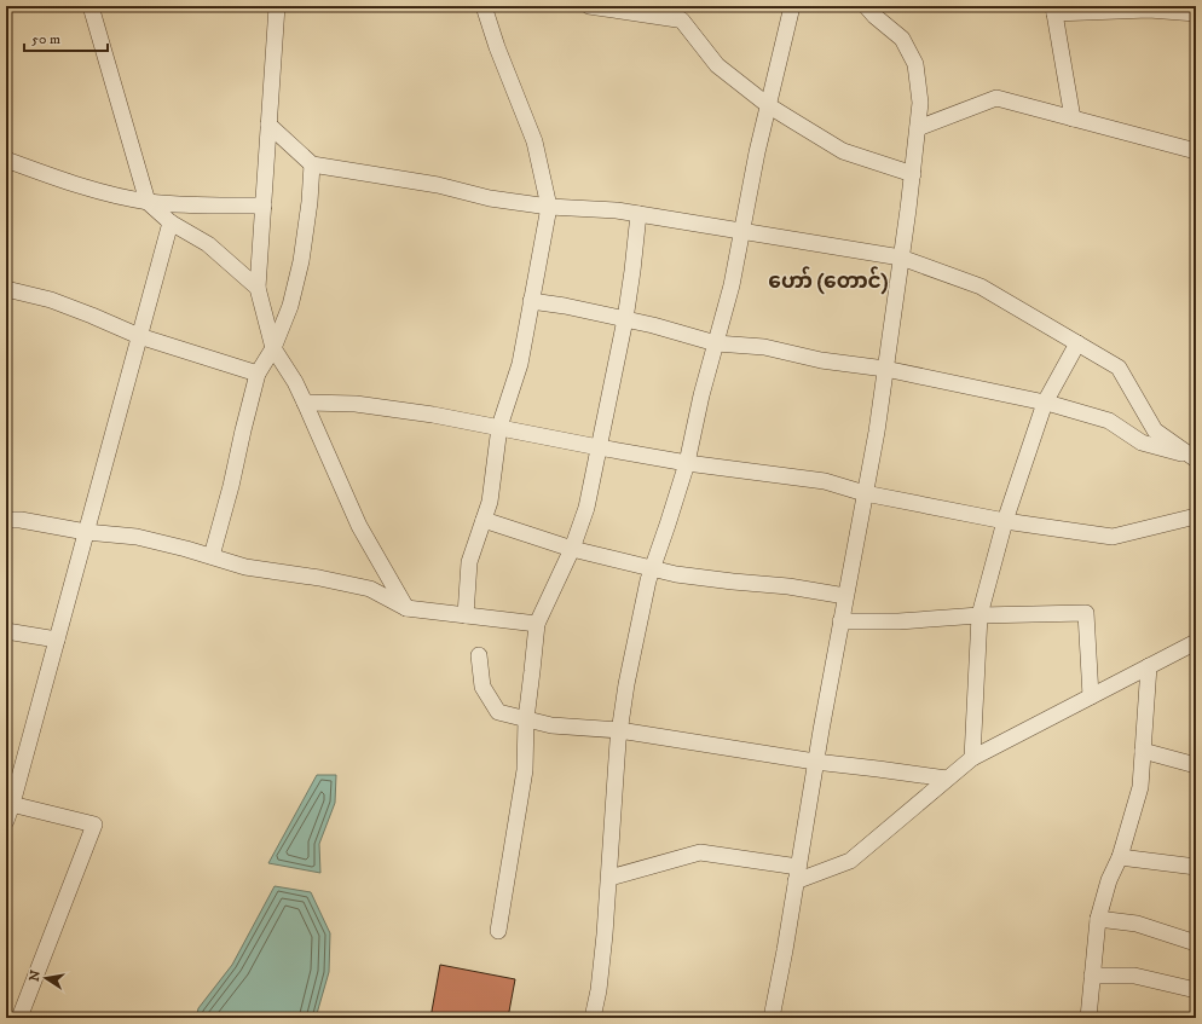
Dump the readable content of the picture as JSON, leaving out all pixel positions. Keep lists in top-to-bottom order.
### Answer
{
  "districts": ["ဟော် (တောင်)"],
  "scale_bar": "50 m",
  "north": "left"
}
